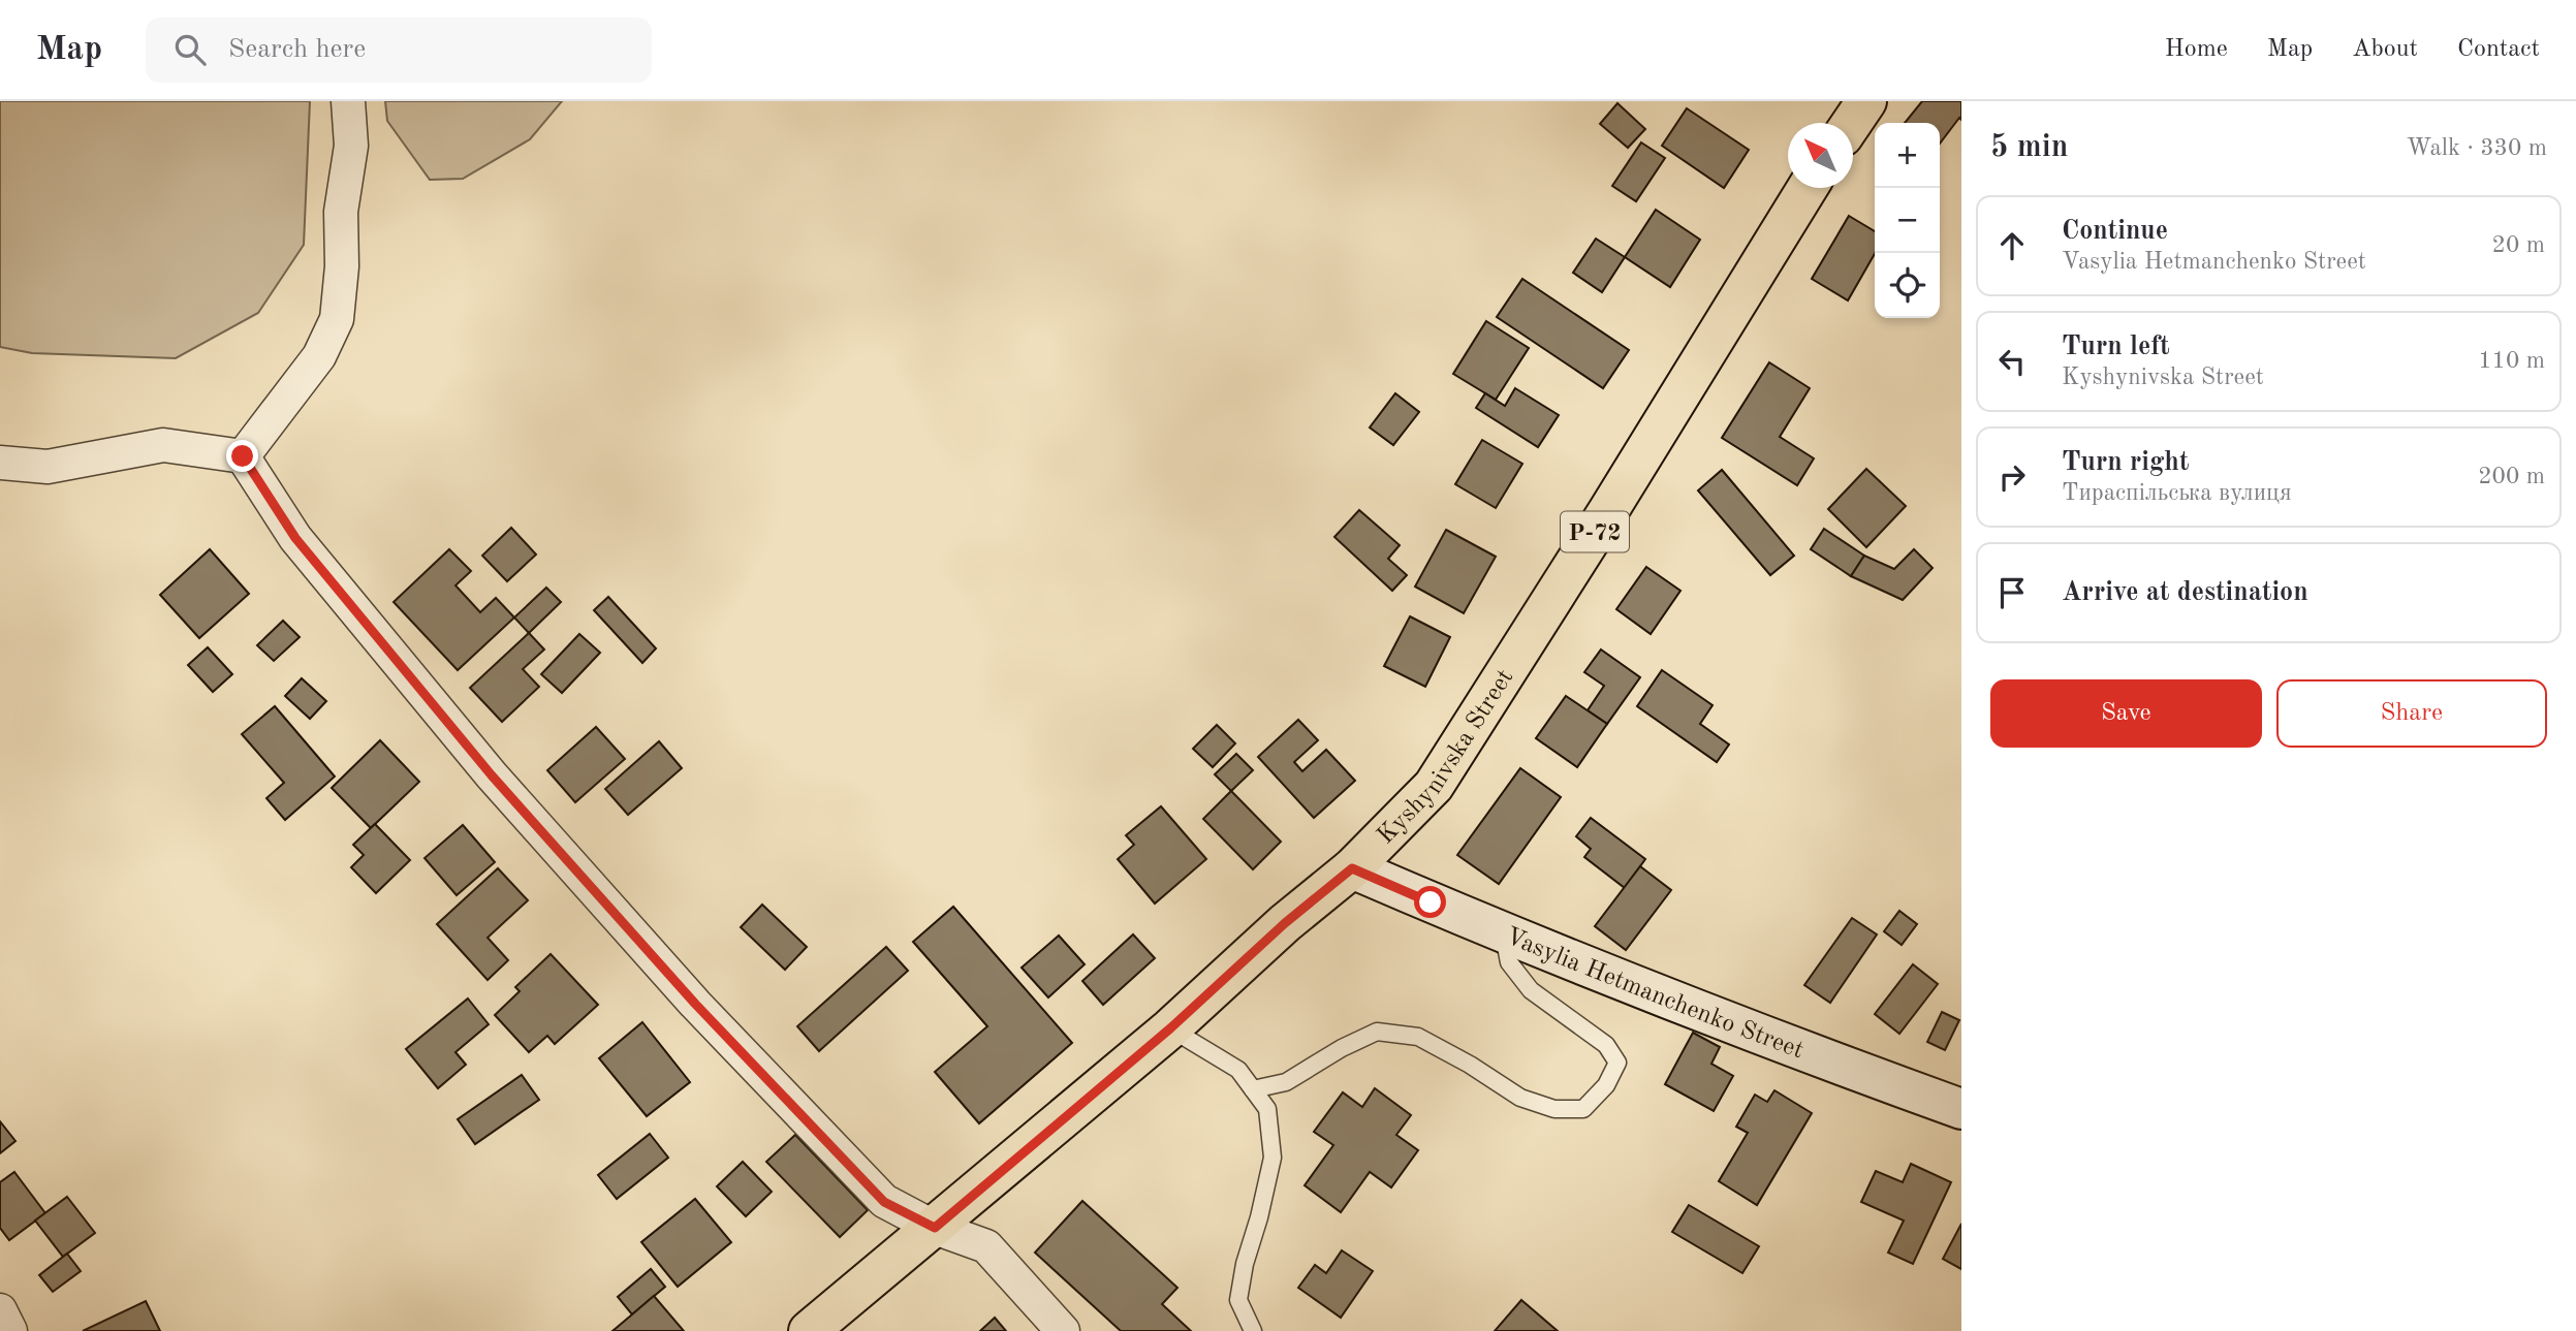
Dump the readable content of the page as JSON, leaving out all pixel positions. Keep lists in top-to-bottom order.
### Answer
{
  "streets": {
    "main road": ["Р-72", "Kyshynivska Street"],
    "street": ["Vasylia Hetmanchenko Street"]
  },
  "crossings": [
    ["Kyshynivska Street", "Vasylia Hetmanchenko Street"]
  ],
  "north": "top left",
  "page": {
    "header": "Map",
    "search": "Search here",
    "nav": [
      "Home",
      "Map",
      "About",
      "Contact"
    ],
    "heading": ["5 min", "Walk · 330 m"],
    "map_buttons": ["+", "−"],
    "list": [
      ["Continue", "Vasylia Hetmanchenko Street", "20 m"],
      ["Turn left", "Kyshynivska Street", "110 m"],
      ["Turn right", "Тираспільська вулиця", "200 m"],
      "Arrive at destination"
    ],
    "buttons": ["Save", "Share"]
  }
}
